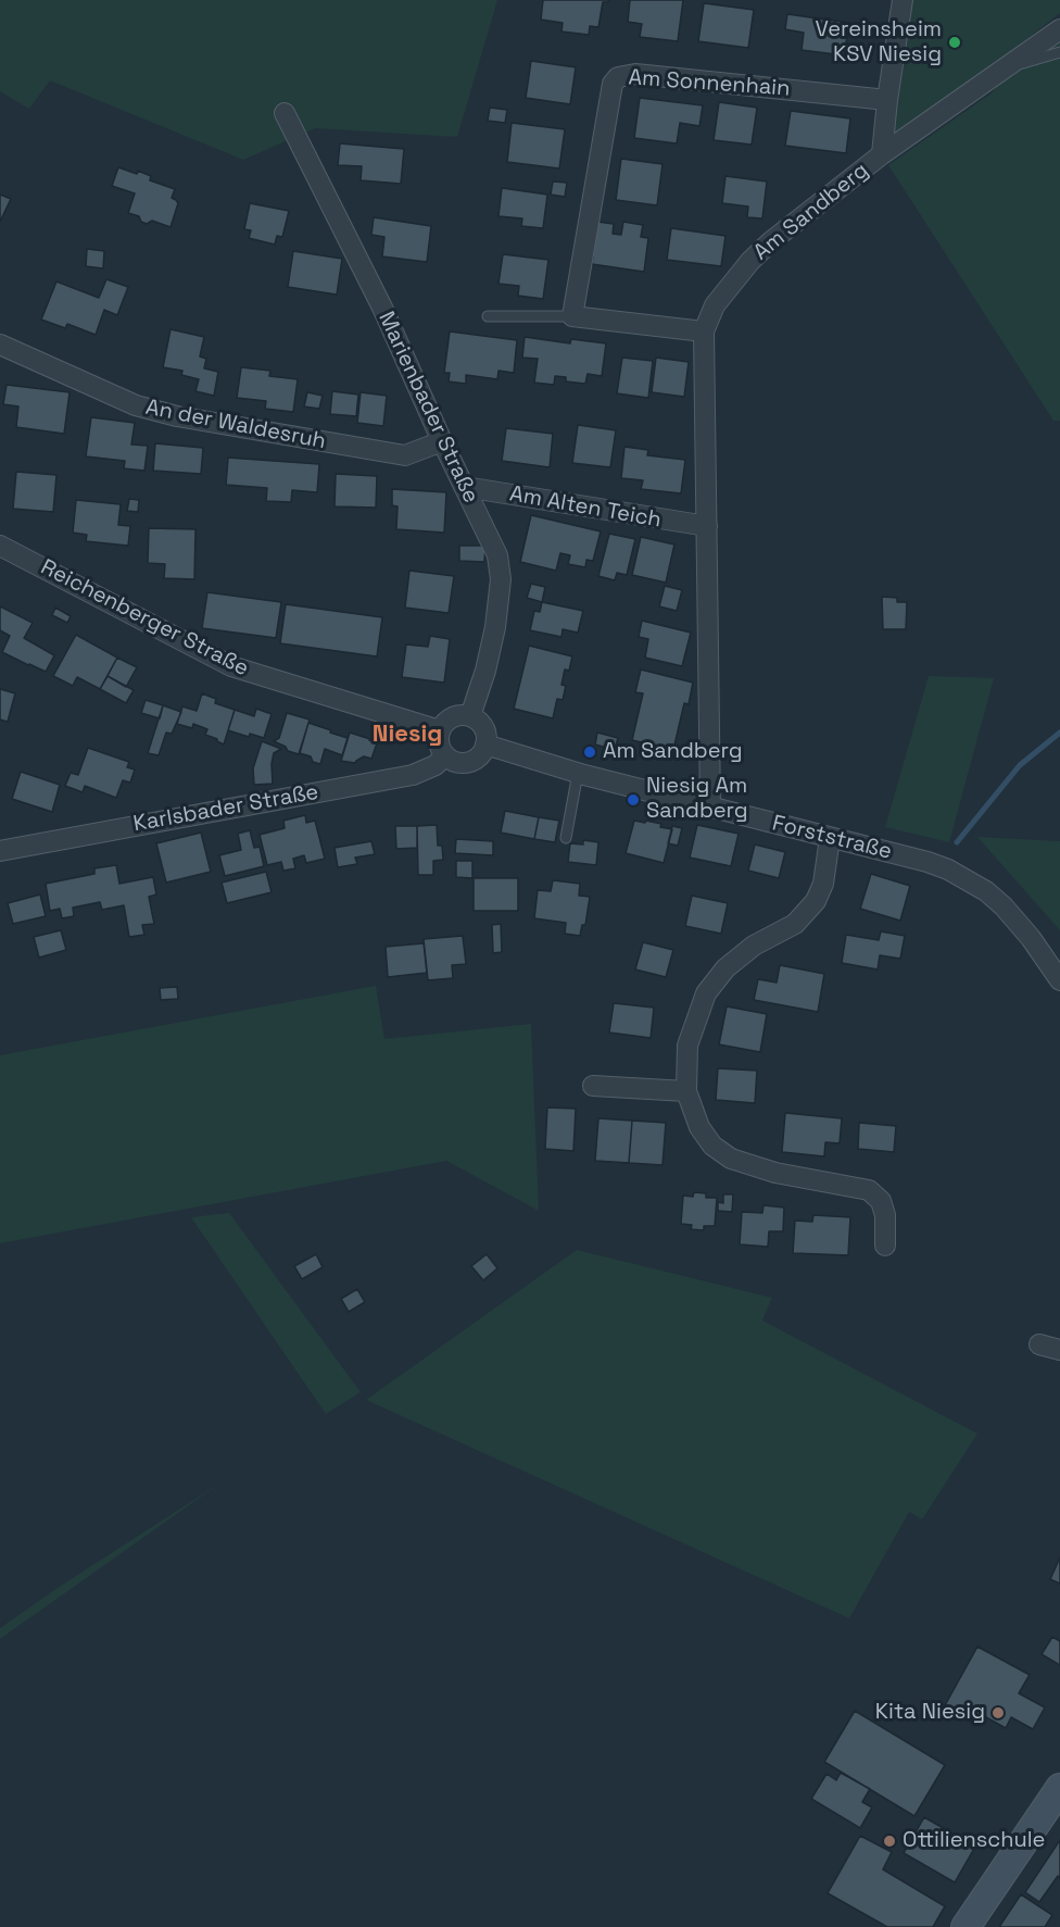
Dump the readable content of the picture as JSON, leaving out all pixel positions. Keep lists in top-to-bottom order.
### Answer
{
  "streets": {
    "street": [
      "Am Sonnenhain",
      "Am Sandberg",
      "Marienbader Straße",
      "An der Waldesruh",
      "Am Alten Teich",
      "Reichenberger Straße",
      "Karlsbader Straße",
      "Forststraße"
    ]
  },
  "crossings": [
    ["Am Sonnenhain", "Am Sandberg"],
    ["Am Sandberg", "Am Alten Teich"],
    ["Am Sandberg", "Forststraße"],
    ["Marienbader Straße", "An der Waldesruh"],
    ["Marienbader Straße", "Am Alten Teich"],
    ["Marienbader Straße", "Reichenberger Straße"],
    ["Marienbader Straße", "Karlsbader Straße"],
    ["Marienbader Straße", "Forststraße"],
    ["Reichenberger Straße", "Karlsbader Straße"],
    ["Reichenberger Straße", "Forststraße"],
    ["Karlsbader Straße", "Forststraße"]
  ],
  "districts": ["Niesig"],
  "places": [
    "Vereinsheim KSV Niesig",
    "Am Sandberg",
    "Niesig Am Sandberg",
    "Kita Niesig",
    "Ottilienschule"
  ]
}
